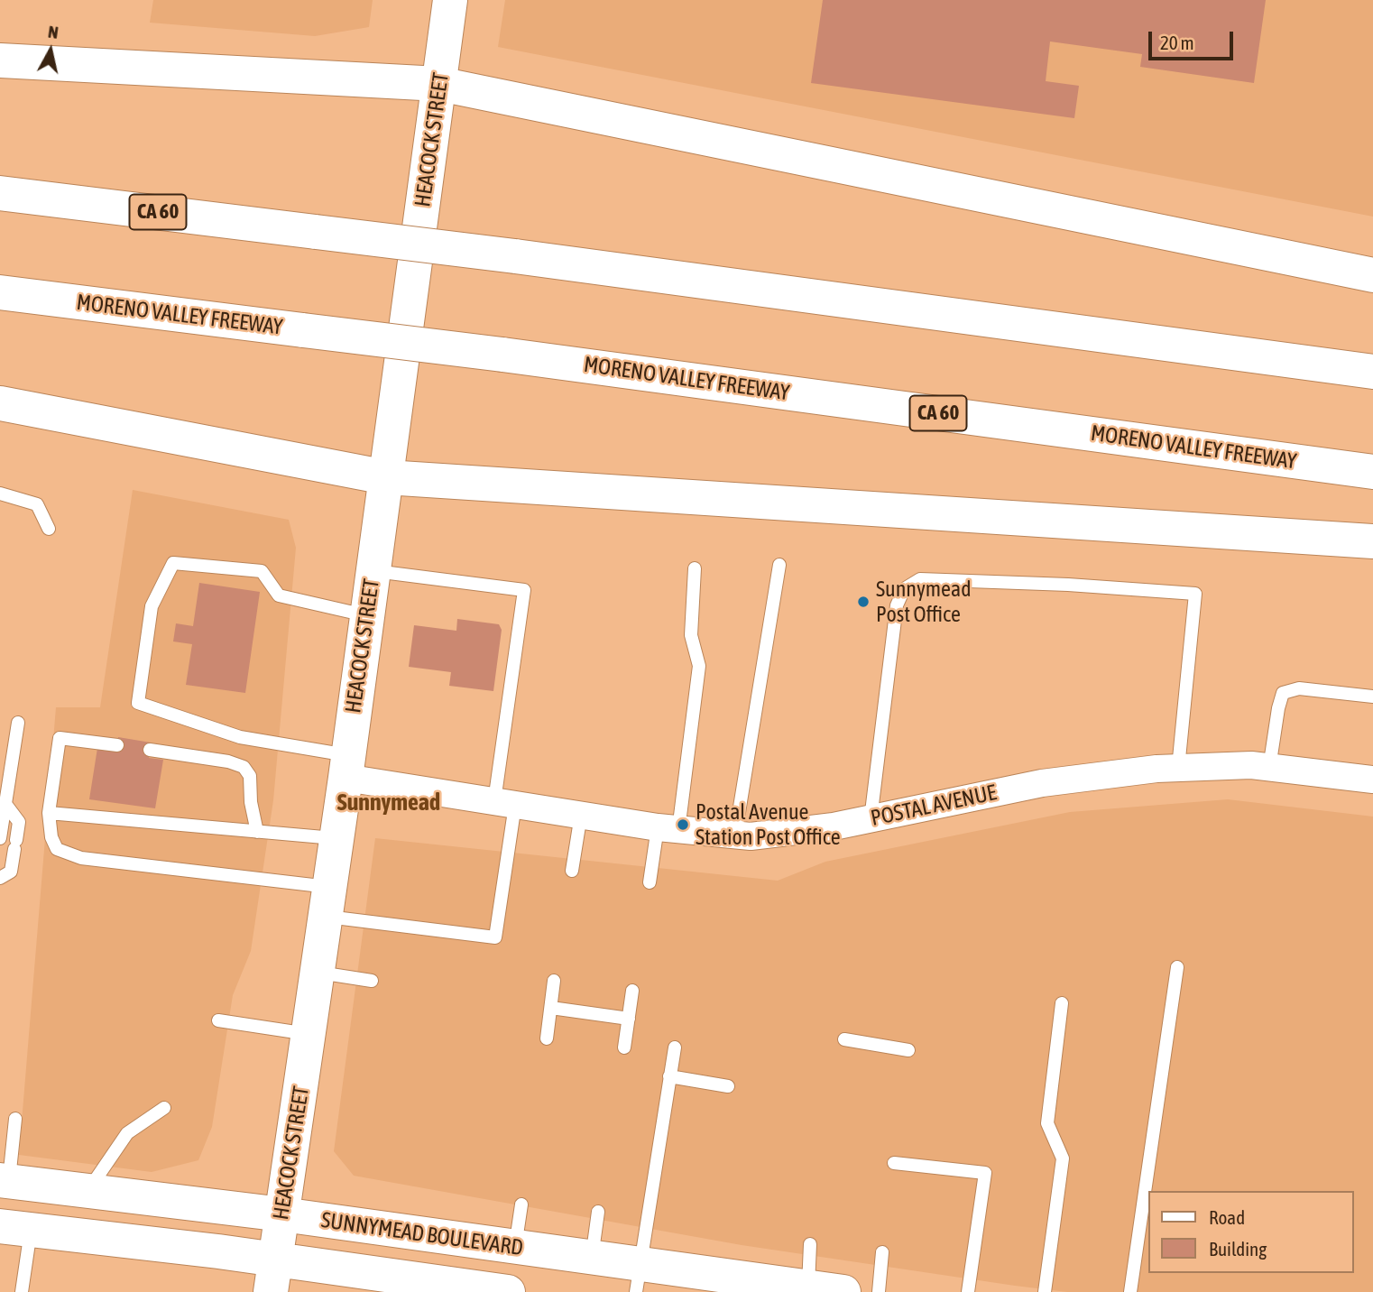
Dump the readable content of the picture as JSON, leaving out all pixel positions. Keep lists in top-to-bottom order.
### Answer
{
  "streets": {
    "main road": [
      "HEACOCK STREET",
      "CA 60",
      "MORENO VALLEY FREEWAY",
      "SUNNYMEAD BOULEVARD"
    ],
    "street": ["POSTAL AVENUE"]
  },
  "crossings": [
    ["HEACOCK STREET", "POSTAL AVENUE"],
    ["HEACOCK STREET", "SUNNYMEAD BOULEVARD"]
  ],
  "districts": ["Sunnymead"],
  "places": ["Sunnymead Post Office", "Postal Avenue Station Post Office"],
  "legend": ["Road", "Building"],
  "scale_bar": "20 m",
  "north": "top"
}
